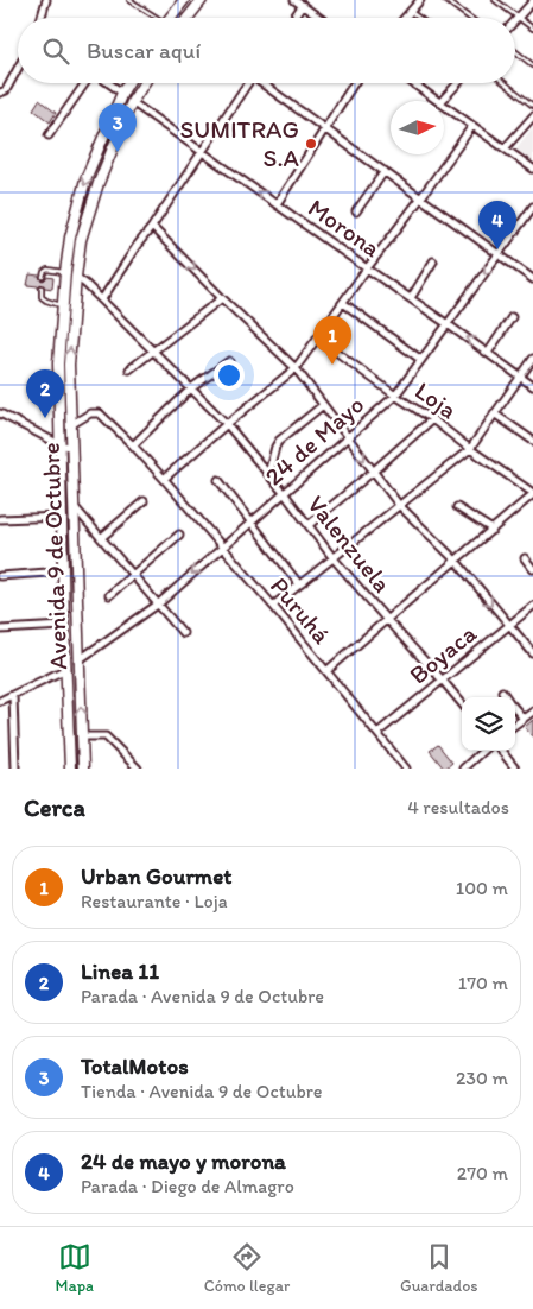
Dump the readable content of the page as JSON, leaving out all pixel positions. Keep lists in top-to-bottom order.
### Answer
{
  "streets": {
    "main road": ["Avenida 9 de Octubre"],
    "street": [
      "Morona",
      "Loja",
      "24 de Mayo",
      "Valenzuela",
      "Puruhá",
      "Boyaca"
    ]
  },
  "crossings": [
    ["Morona", "24 de Mayo"],
    ["Morona", "Avenida 9 de Octubre"],
    ["Loja", "24 de Mayo"],
    ["24 de Mayo", "Valenzuela"],
    ["24 de Mayo", "Avenida 9 de Octubre"],
    ["24 de Mayo", "Puruhá"],
    ["Valenzuela", "Avenida 9 de Octubre"],
    ["Valenzuela", "Boyaca"],
    ["Avenida 9 de Octubre", "Puruhá"],
    ["Puruhá", "Boyaca"]
  ],
  "places": ["SUMITRAG S.A"],
  "north": "right",
  "page": {
    "search": "Buscar aquí",
    "pins": [
      "3",
      "4",
      "1",
      "2"
    ],
    "heading": ["Cerca", "4 resultados"],
    "list": [
      {
        "mark": "1",
        "name": "Urban Gourmet",
        "note": "Restaurante · Loja",
        "value": "100 m"
      },
      {
        "mark": "2",
        "name": "Linea 11",
        "note": "Parada · Avenida 9 de Octubre",
        "value": "170 m"
      },
      {
        "mark": "3",
        "name": "TotalMotos",
        "note": "Tienda · Avenida 9 de Octubre",
        "value": "230 m"
      },
      {
        "mark": "4",
        "name": "24 de mayo y morona",
        "note": "Parada · Diego de Almagro",
        "value": "270 m"
      }
    ],
    "nav": ["Mapa", "Cómo llegar", "Guardados"]
  }
}
